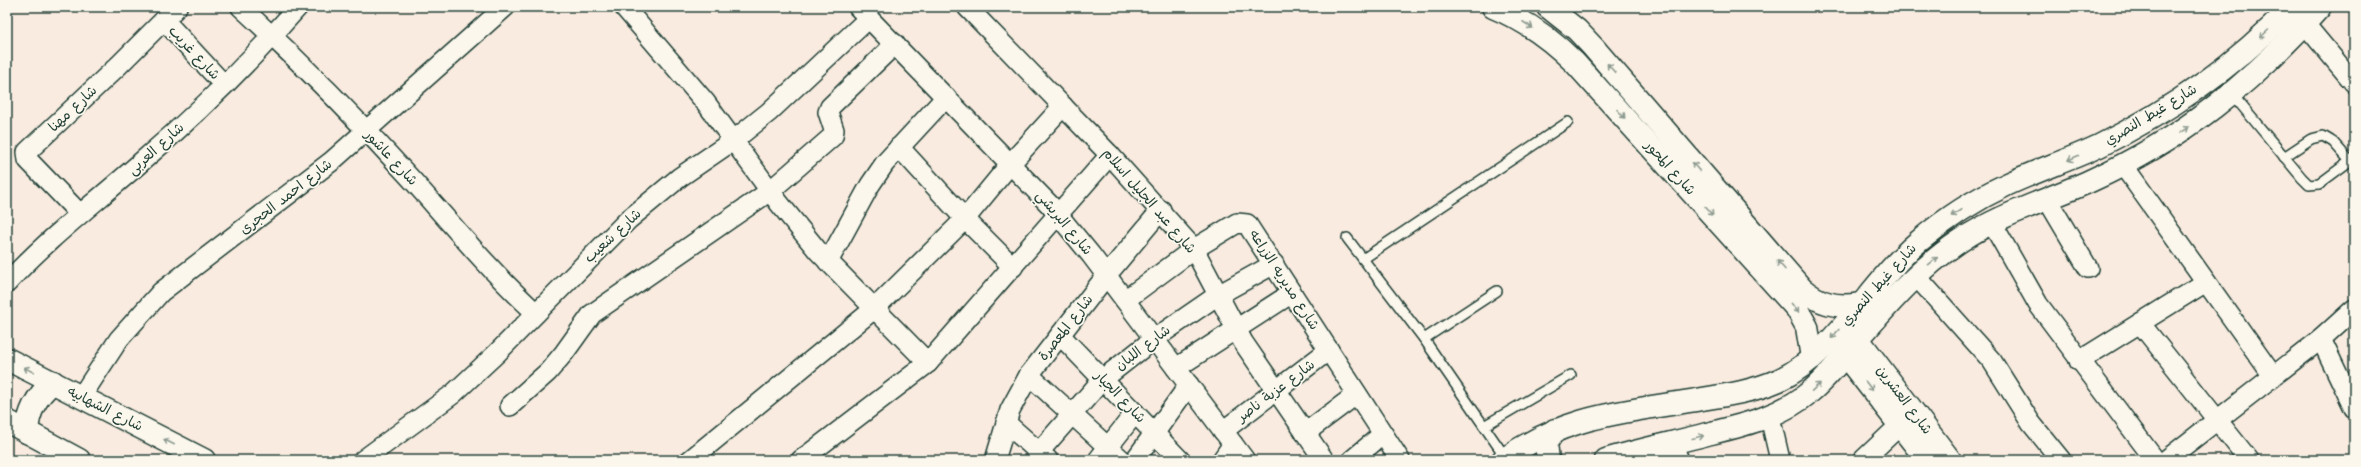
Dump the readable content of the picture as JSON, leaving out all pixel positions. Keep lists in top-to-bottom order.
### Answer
{
  "streets": {
    "main road": [
      "شارع غيط النصري",
      "شارع المحور",
      "شارع العشرين",
      "شارع الشهابيه"
    ],
    "street": [
      "شارع غريب",
      "شارع مهنا",
      "شارع العربى",
      "شارع عاشور",
      "شارع احمد الحجرى",
      "شارع عبد الجليل اسلام",
      "شارع البريشي",
      "شارع شعيب",
      "شارع مديريه الزراعه",
      "شارع المعصرة",
      "شارع اللبان",
      "شارع عزبة ناصر",
      "شارع الجيار"
    ]
  },
  "crossings": [
    ["شارع غريب", "شارع مهنا"],
    ["شارع غريب", "شارع العربى"],
    ["شارع مهنا", "شارع العربى"],
    ["شارع غيط النصري", "شارع المحور"],
    ["شارع غيط النصري", "شارع العشرين"],
    ["شارع العربى", "شارع عاشور"],
    ["شارع عاشور", "شارع احمد الحجرى"],
    ["شارع عاشور", "شارع شعيب"],
    ["شارع احمد الحجرى", "شارع الشهابيه"],
    ["شارع عبد الجليل اسلام", "شارع مديريه الزراعه"],
    ["شارع عبد الجليل اسلام", "شارع المعصرة"],
    ["شارع عبد الجليل اسلام", "شارع اللبان"],
    ["شارع عبد الجليل اسلام", "شارع عزبة ناصر"],
    ["شارع البريشي", "شارع شعيب"],
    ["شارع البريشي", "شارع مديريه الزراعه"],
    ["شارع البريشي", "شارع المعصرة"],
    ["شارع البريشي", "شارع اللبان"],
    ["شارع البريشي", "شارع عزبة ناصر"],
    ["شارع مديريه الزراعه", "شارع اللبان"],
    ["شارع مديريه الزراعه", "شارع عزبة ناصر"],
    ["شارع المعصرة", "شارع الجيار"],
    ["شارع اللبان", "شارع الجيار"]
  ],
  "one_way": ["شارع الشهابيه"]
}
